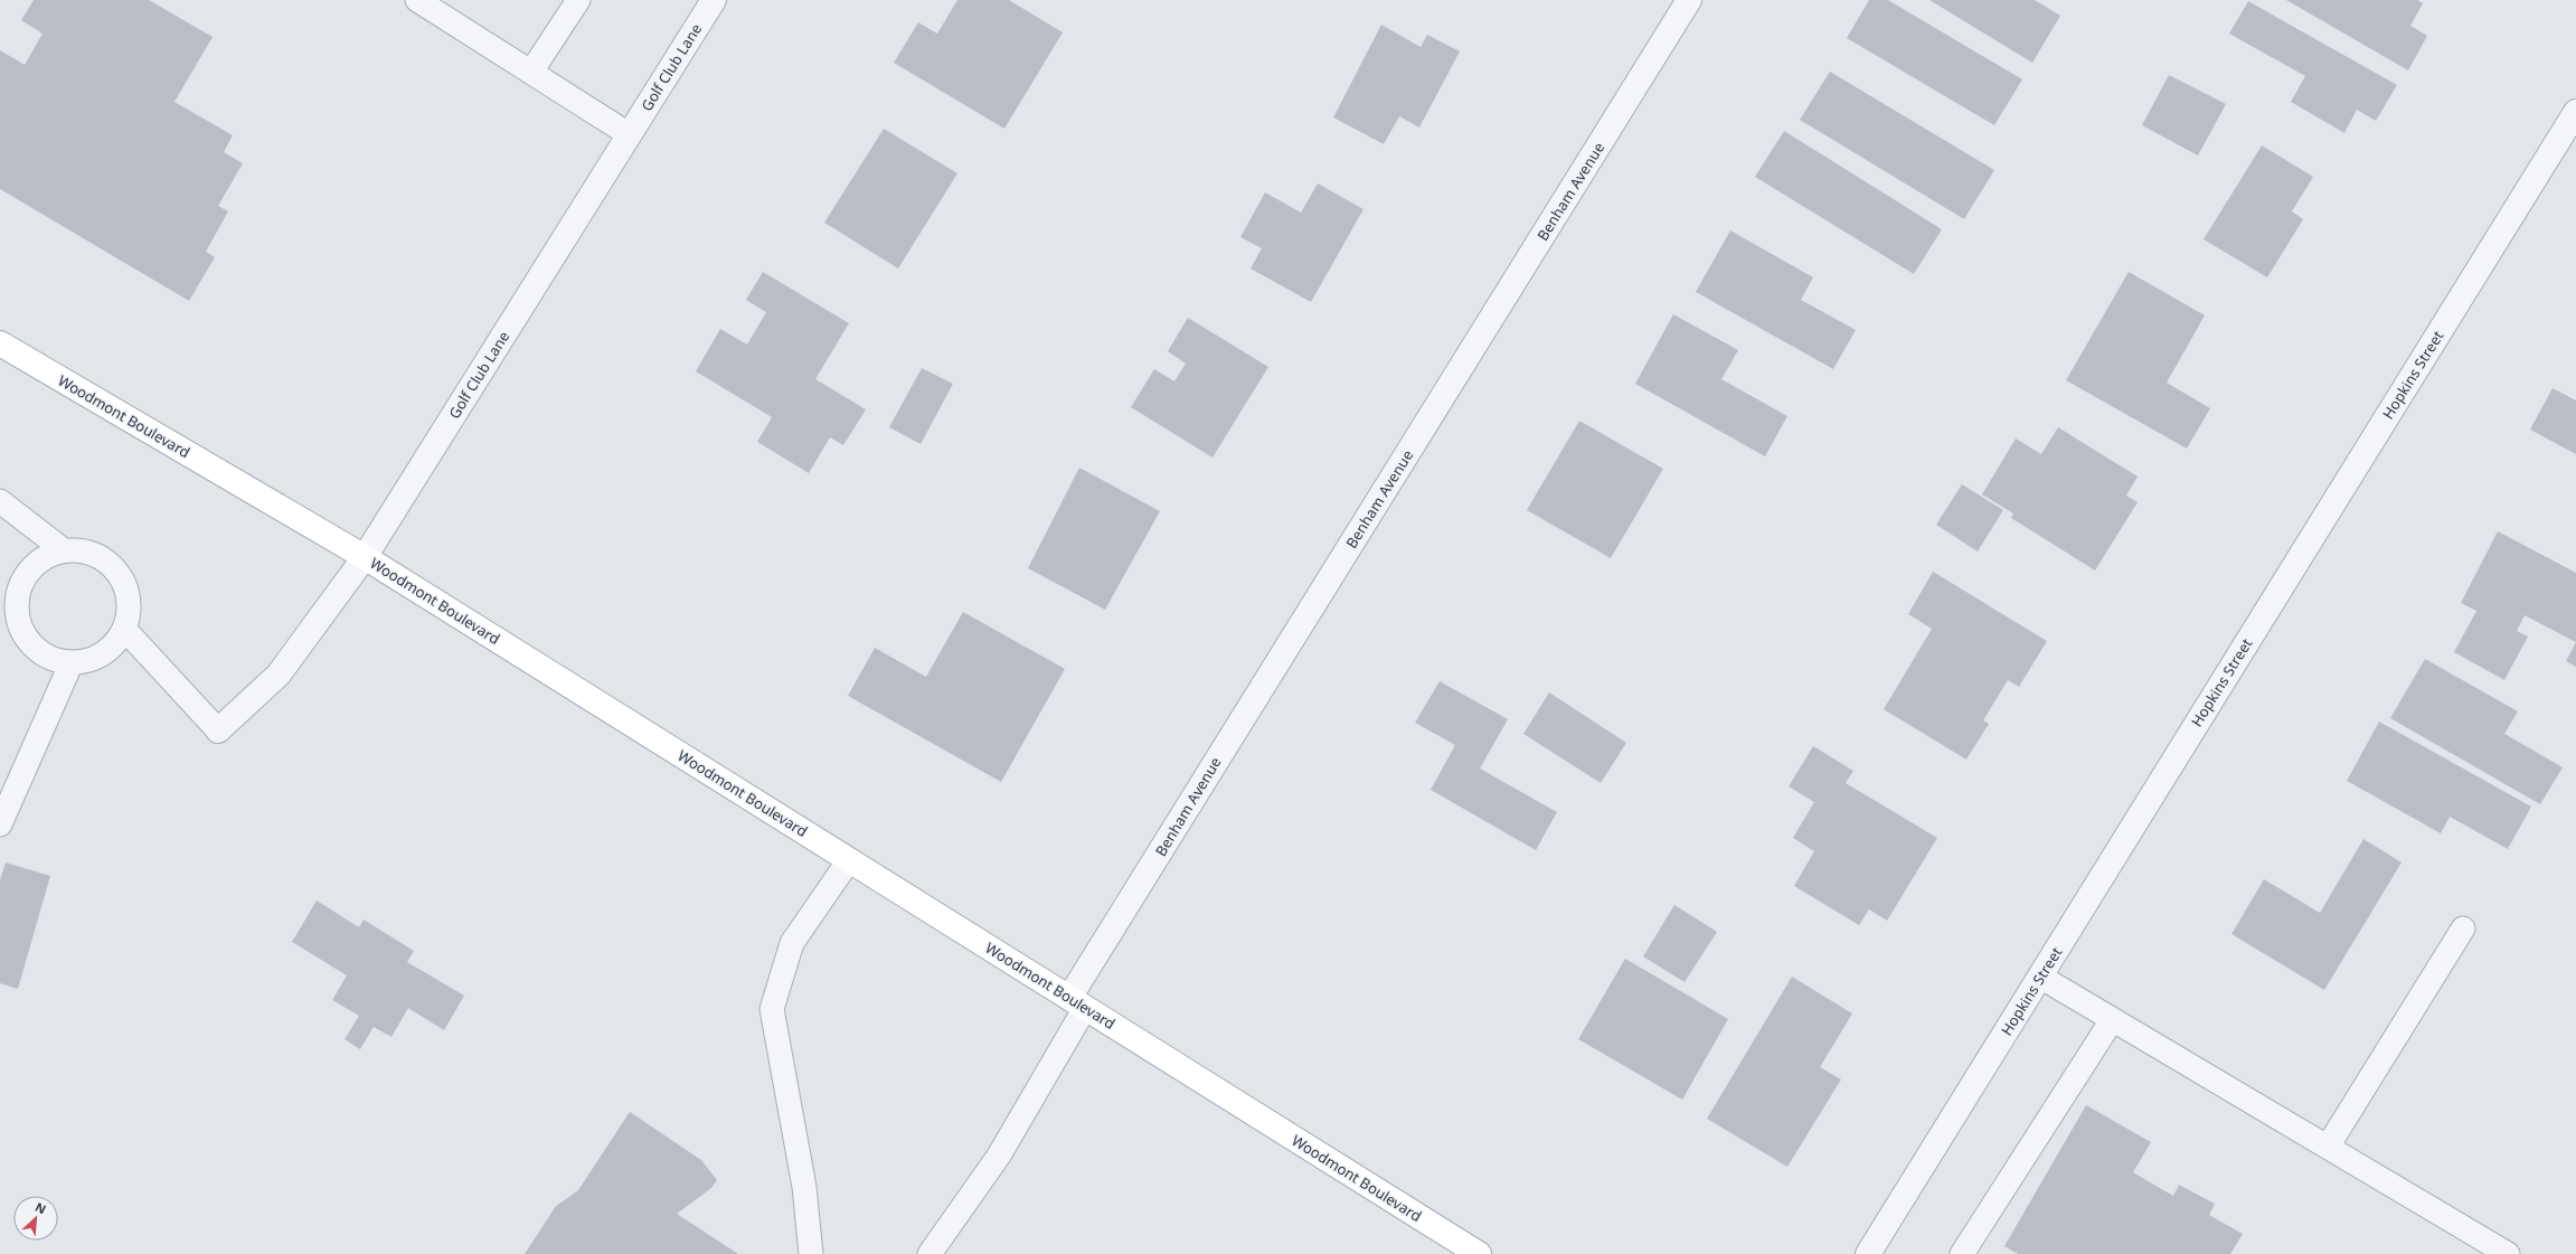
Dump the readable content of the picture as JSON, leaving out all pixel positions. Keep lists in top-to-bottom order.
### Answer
{
  "streets": {
    "main road": ["Woodmont Boulevard"],
    "street": ["Golf Club Lane", "Benham Avenue", "Hopkins Street"]
  },
  "crossings": [
    ["Golf Club Lane", "Woodmont Boulevard"],
    ["Benham Avenue", "Woodmont Boulevard"]
  ],
  "north": "top right"
}
